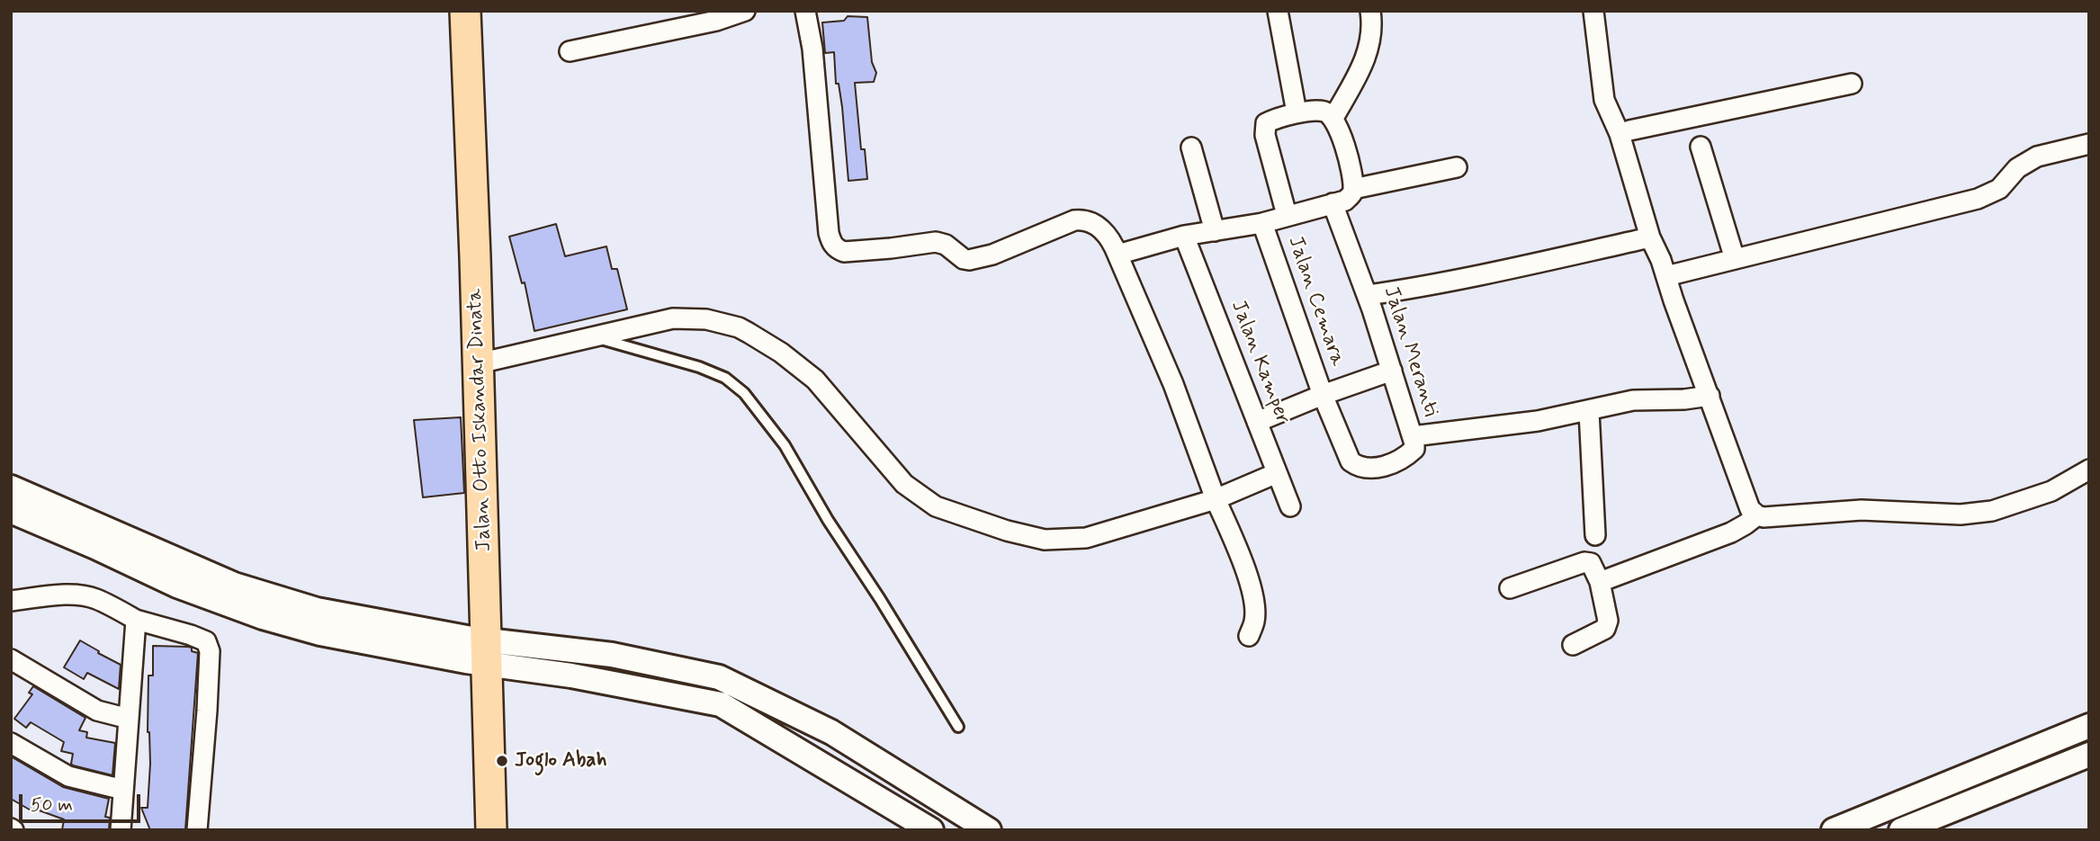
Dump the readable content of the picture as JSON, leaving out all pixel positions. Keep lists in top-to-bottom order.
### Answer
{
  "streets": {
    "main road": ["Jalan Otto Iskandar Dinata"],
    "street": ["Jalan Cemara", "Jalan Meranti", "Jalan Kamper"]
  },
  "crossings": [
    ["Jalan Cemara", "Jalan Meranti"]
  ],
  "places": ["Joglo Abah"],
  "scale_bar": "50 m"
}
